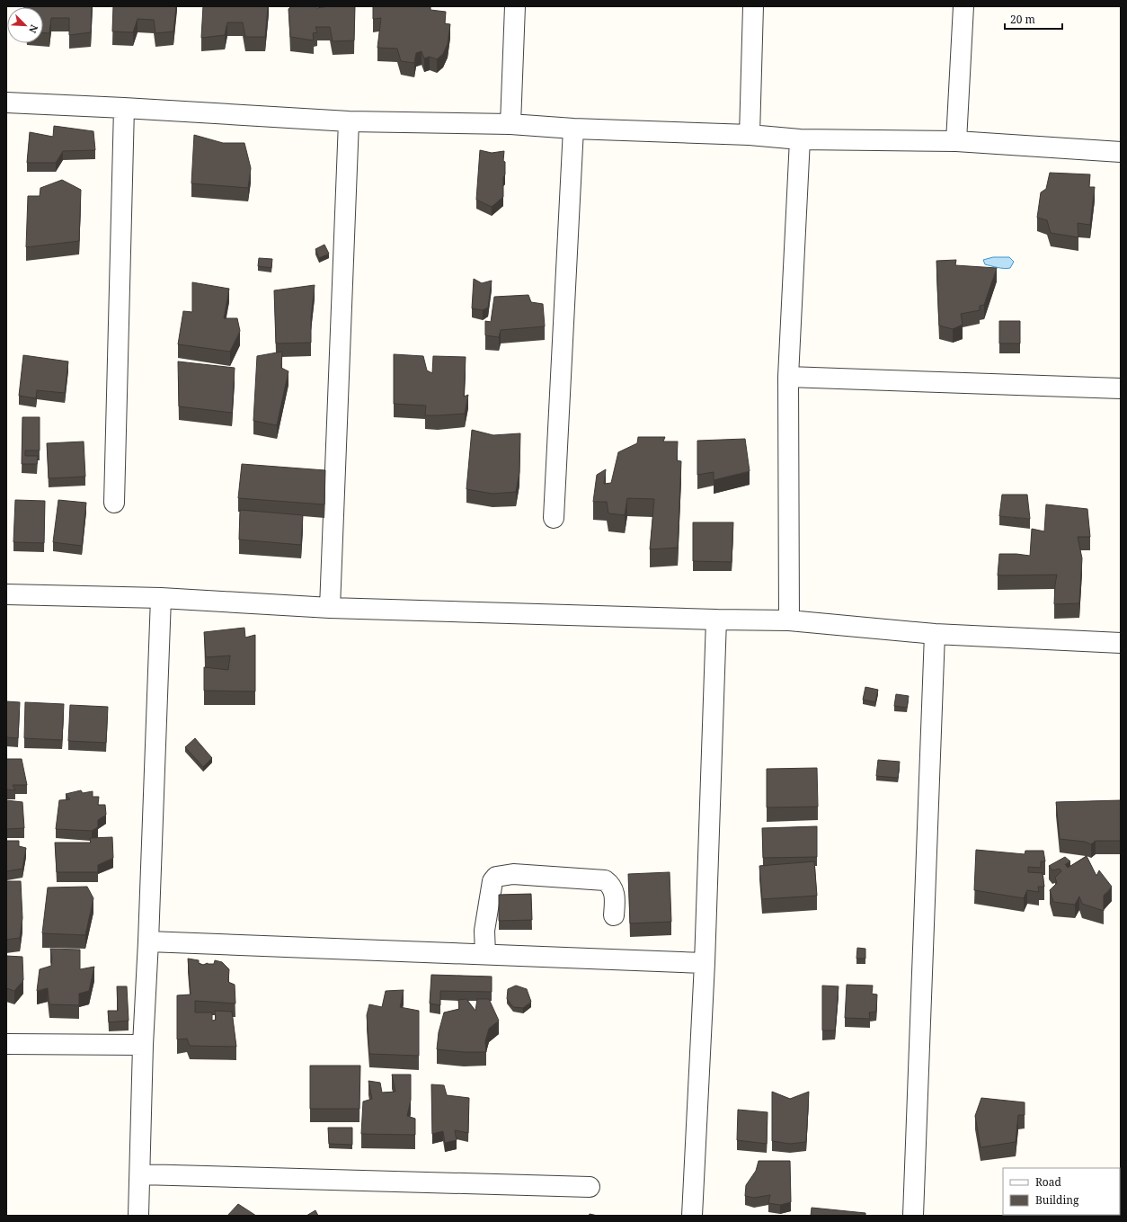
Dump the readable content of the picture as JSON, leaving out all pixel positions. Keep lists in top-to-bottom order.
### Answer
{
  "legend": ["Road", "Building"],
  "scale_bar": "20 m",
  "north": "bottom right"
}
